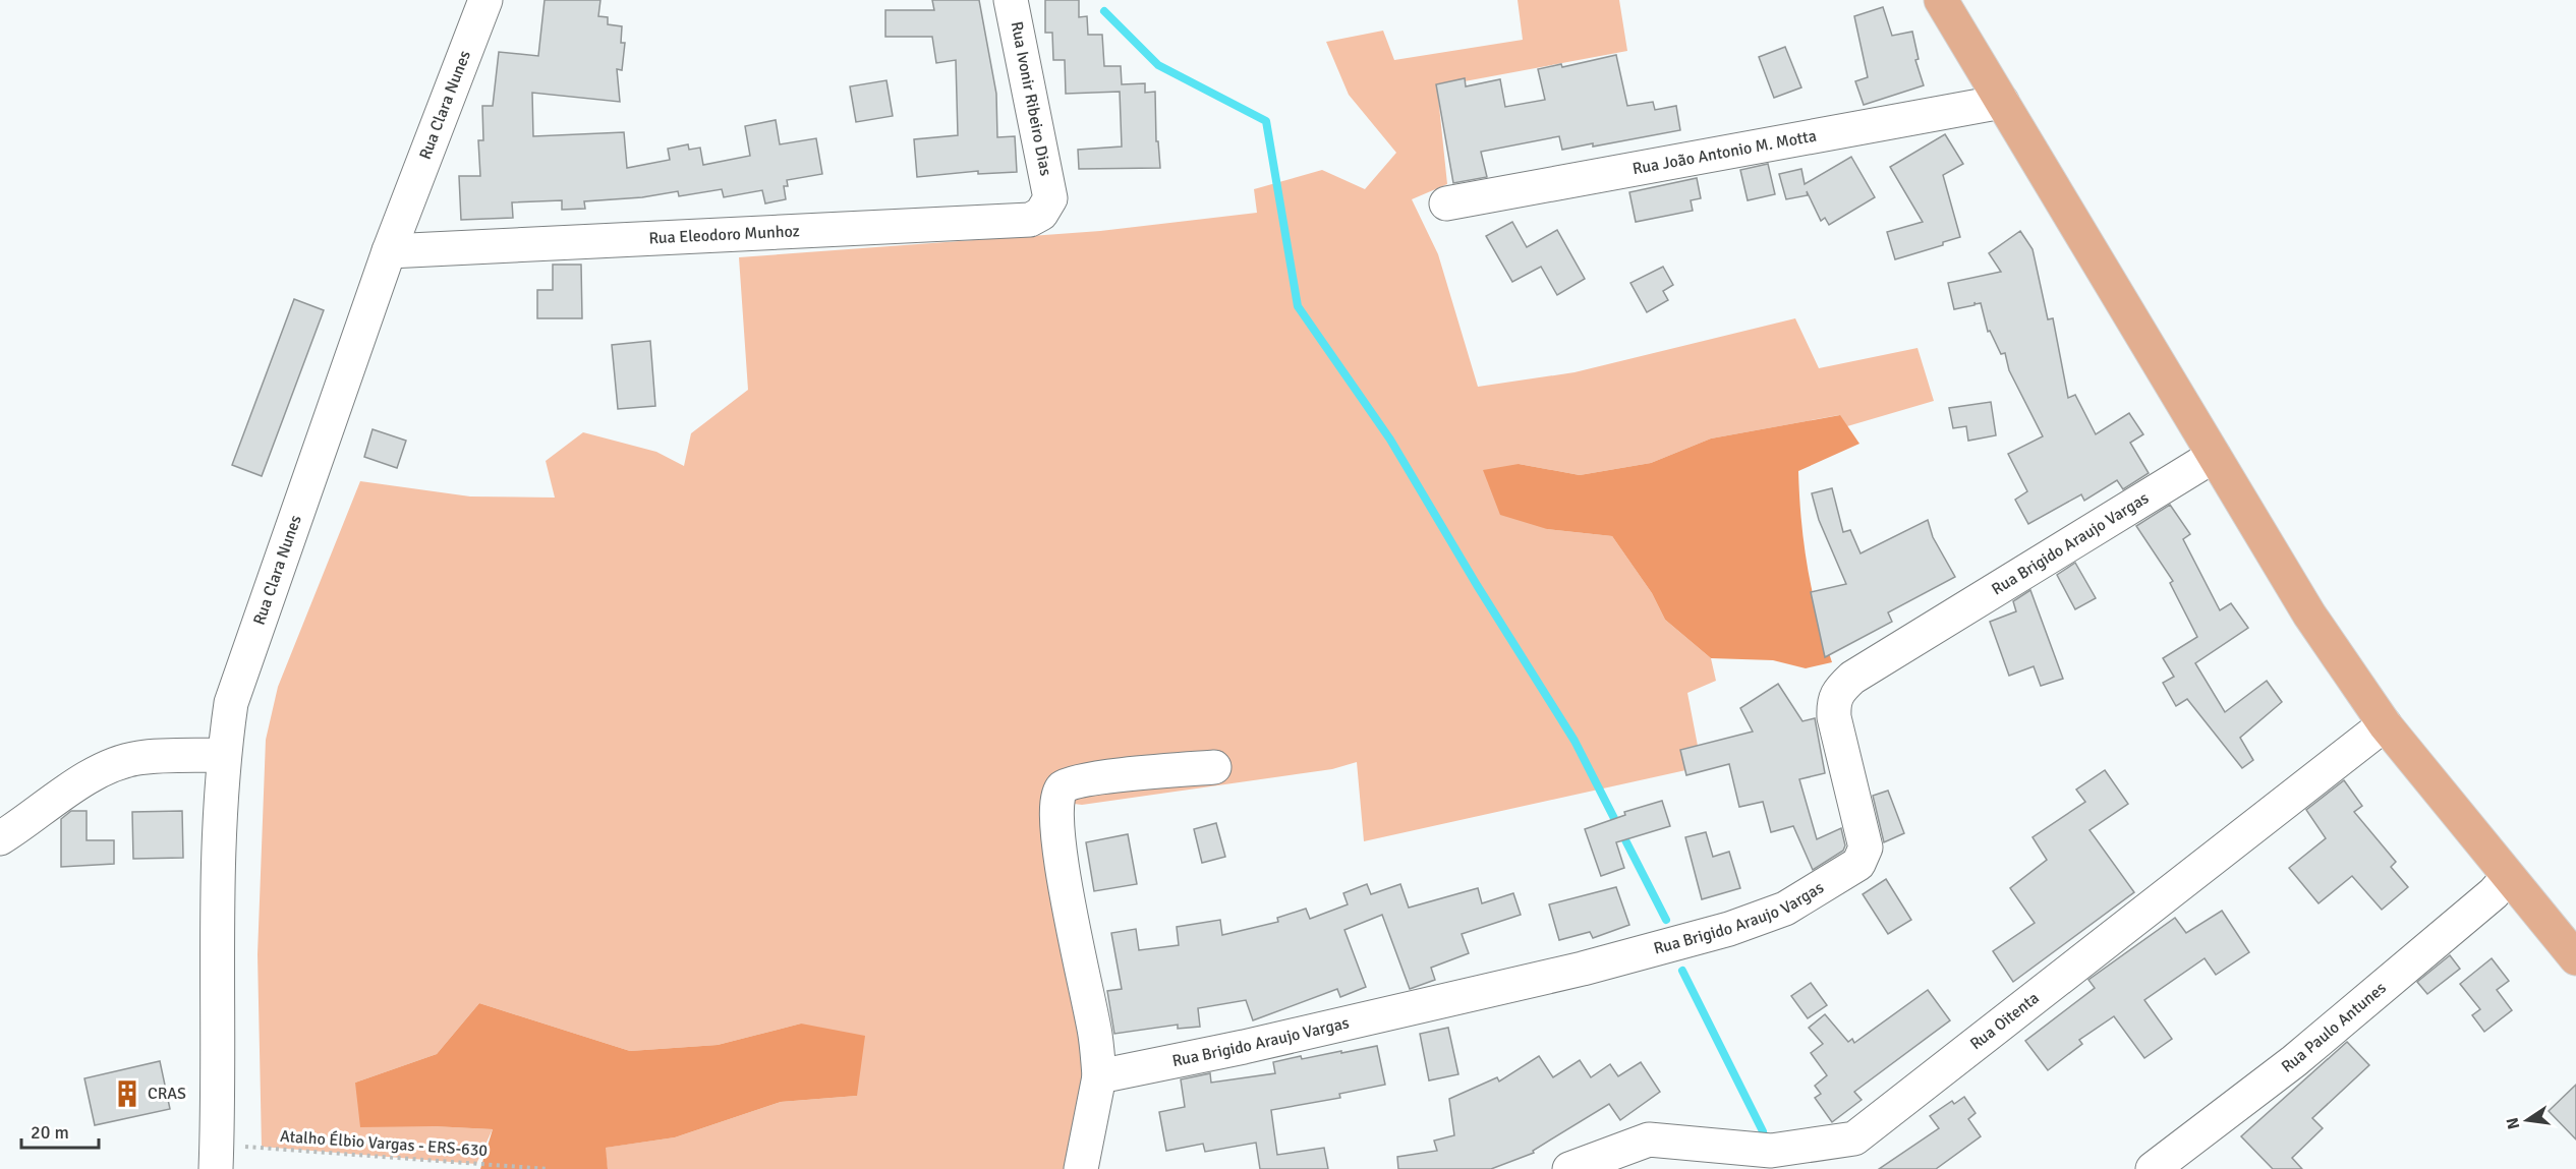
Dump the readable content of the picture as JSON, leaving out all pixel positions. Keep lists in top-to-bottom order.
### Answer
{
  "streets": {
    "street": [
      "Rua Ivonir Ribeiro Dias",
      "Rua Clara Nunes",
      "Rua João Antonio M. Motta",
      "Rua Eleodoro Munhoz",
      "Rua Brigido Araujo Vargas",
      "Rua Oitenta",
      "Rua Paulo Antunes"
    ],
    "path": ["Atalho Élbio Vargas - ERS-630"]
  },
  "crossings": [
    ["Rua Ivonir Ribeiro Dias", "Rua Eleodoro Munhoz"],
    ["Rua Clara Nunes", "Rua Eleodoro Munhoz"],
    ["Rua Clara Nunes", "Atalho Élbio Vargas - ERS-630"]
  ],
  "places": {
    "building": ["CRAS"]
  },
  "scale_bar": "20 m",
  "north": "left"
}
